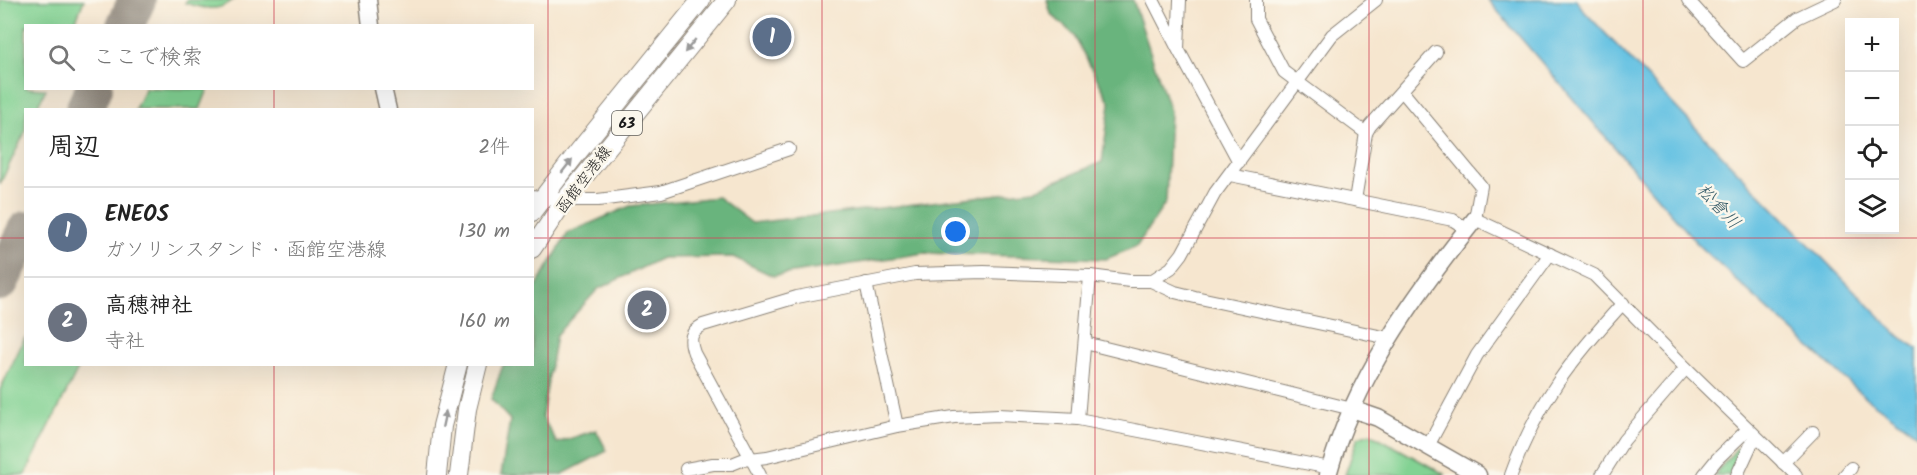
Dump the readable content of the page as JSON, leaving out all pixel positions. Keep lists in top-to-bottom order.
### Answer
{
  "streets": {
    "main road": ["63", "函館空港線"]
  },
  "water": ["松倉川"],
  "page": {
    "pins": ["1", "2"],
    "map_buttons": ["+", "−"],
    "search": "ここで検索",
    "heading": ["周辺", "2件"],
    "list": [
      {
        "mark": "1",
        "name": "ENEOS",
        "note": "ガソリンスタンド · 函館空港線",
        "value": "130 m"
      },
      {
        "mark": "2",
        "name": "高穂神社",
        "note": "寺社",
        "value": "160 m"
      }
    ]
  }
}
